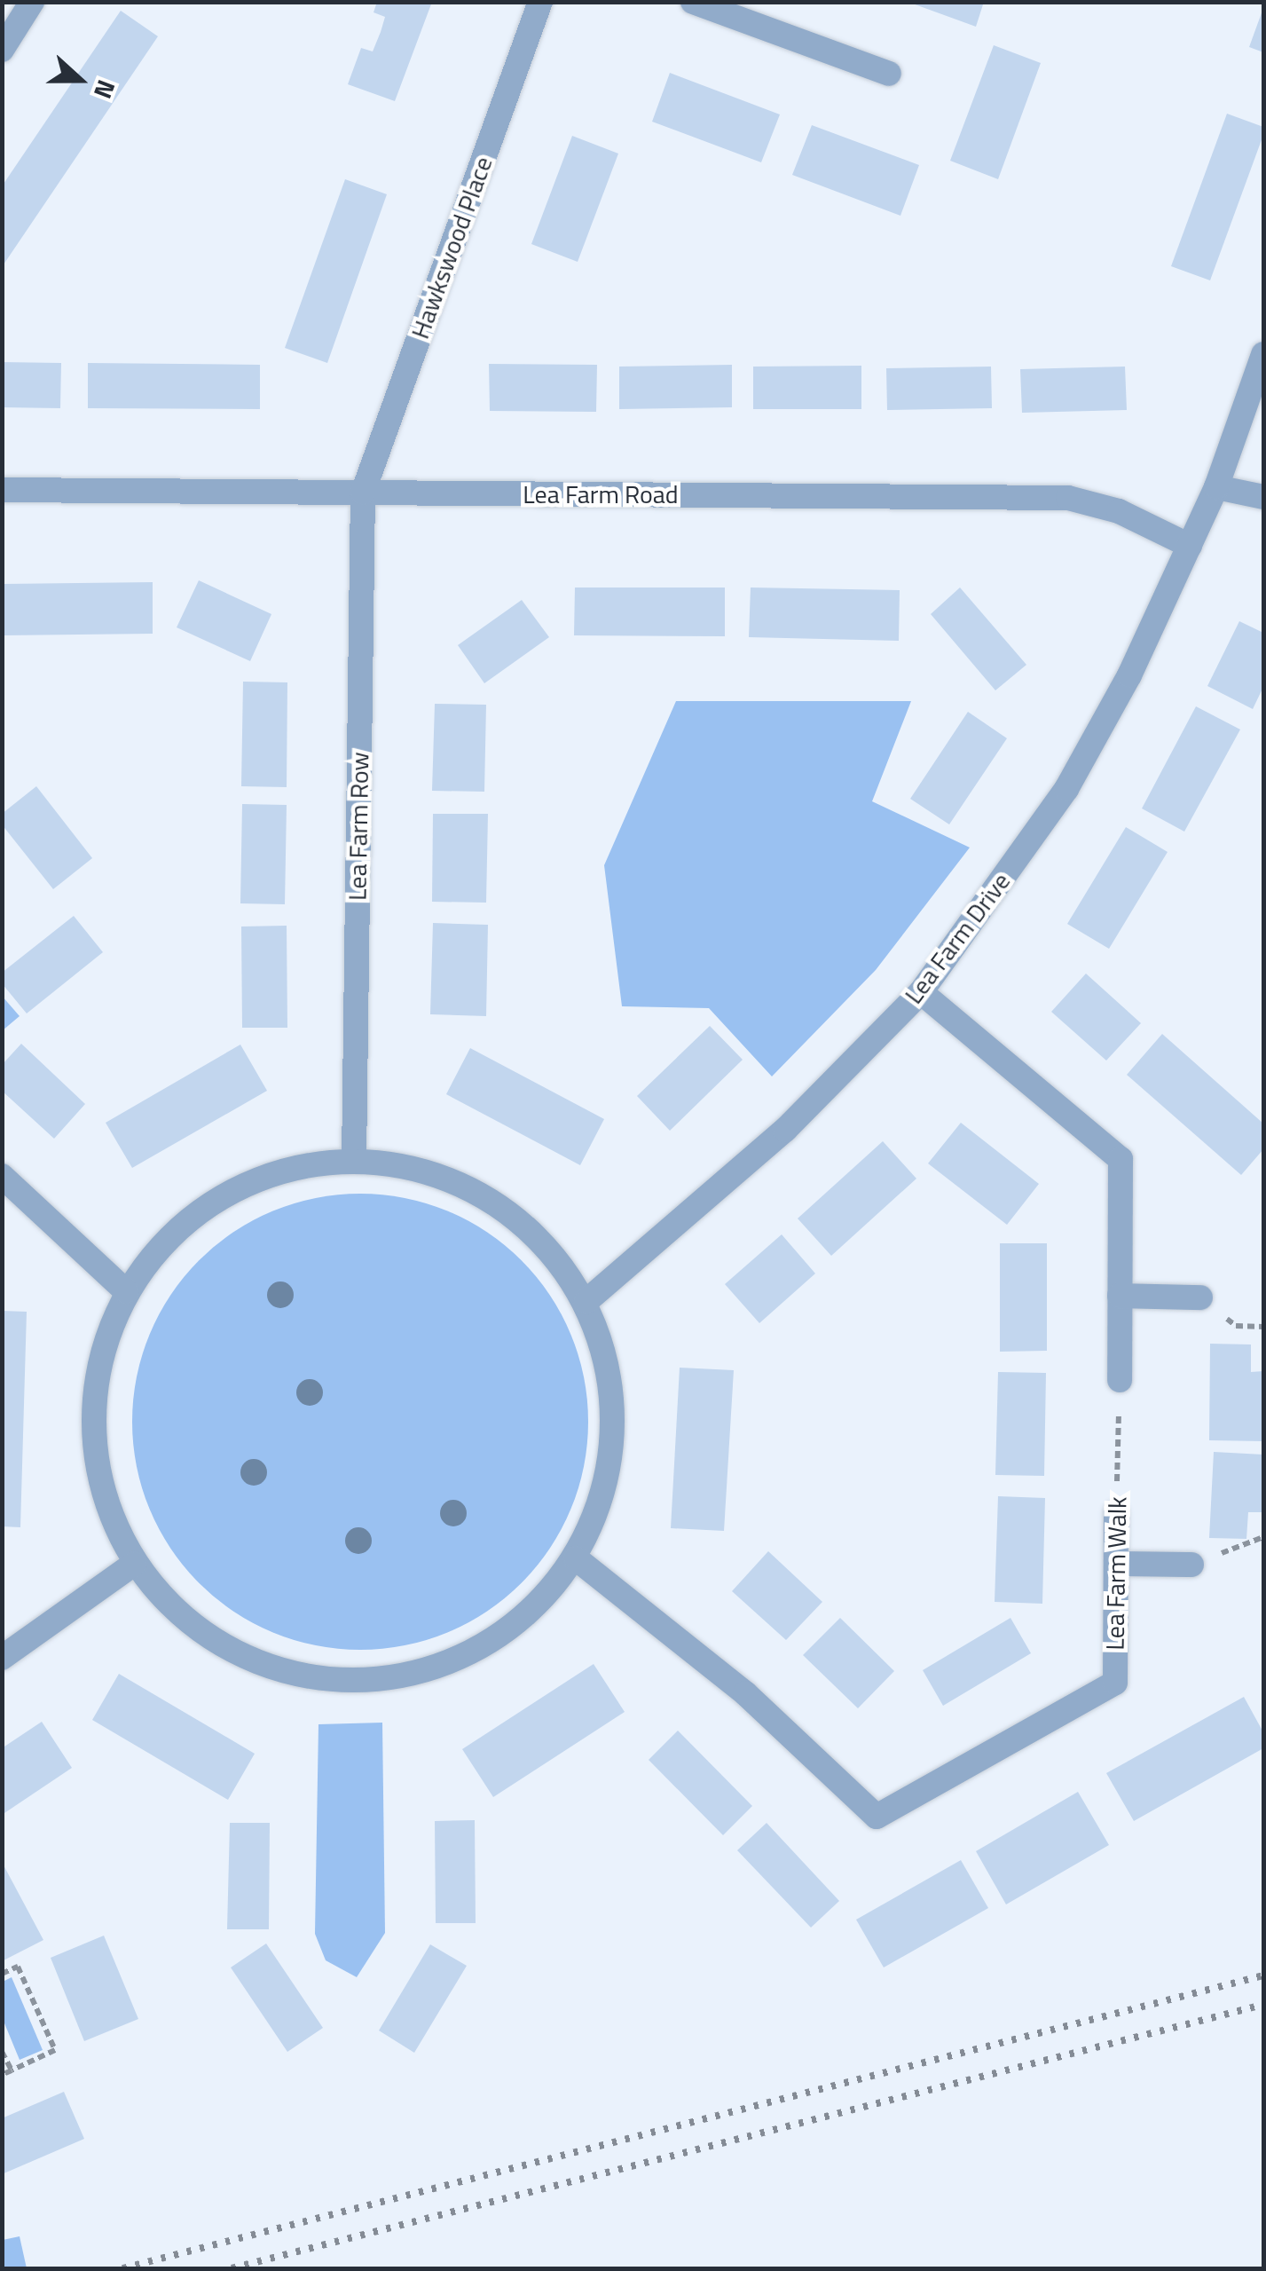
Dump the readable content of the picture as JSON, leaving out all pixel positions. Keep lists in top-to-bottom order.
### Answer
{
  "streets": {
    "street": [
      "Hawkswood Place",
      "Lea Farm Road",
      "Lea Farm Row",
      "Lea Farm Drive",
      "Lea Farm Walk"
    ]
  },
  "crossings": [
    ["Hawkswood Place", "Lea Farm Road"],
    ["Hawkswood Place", "Lea Farm Row"],
    ["Lea Farm Road", "Lea Farm Row"],
    ["Lea Farm Road", "Lea Farm Drive"]
  ],
  "north": "right"
}
